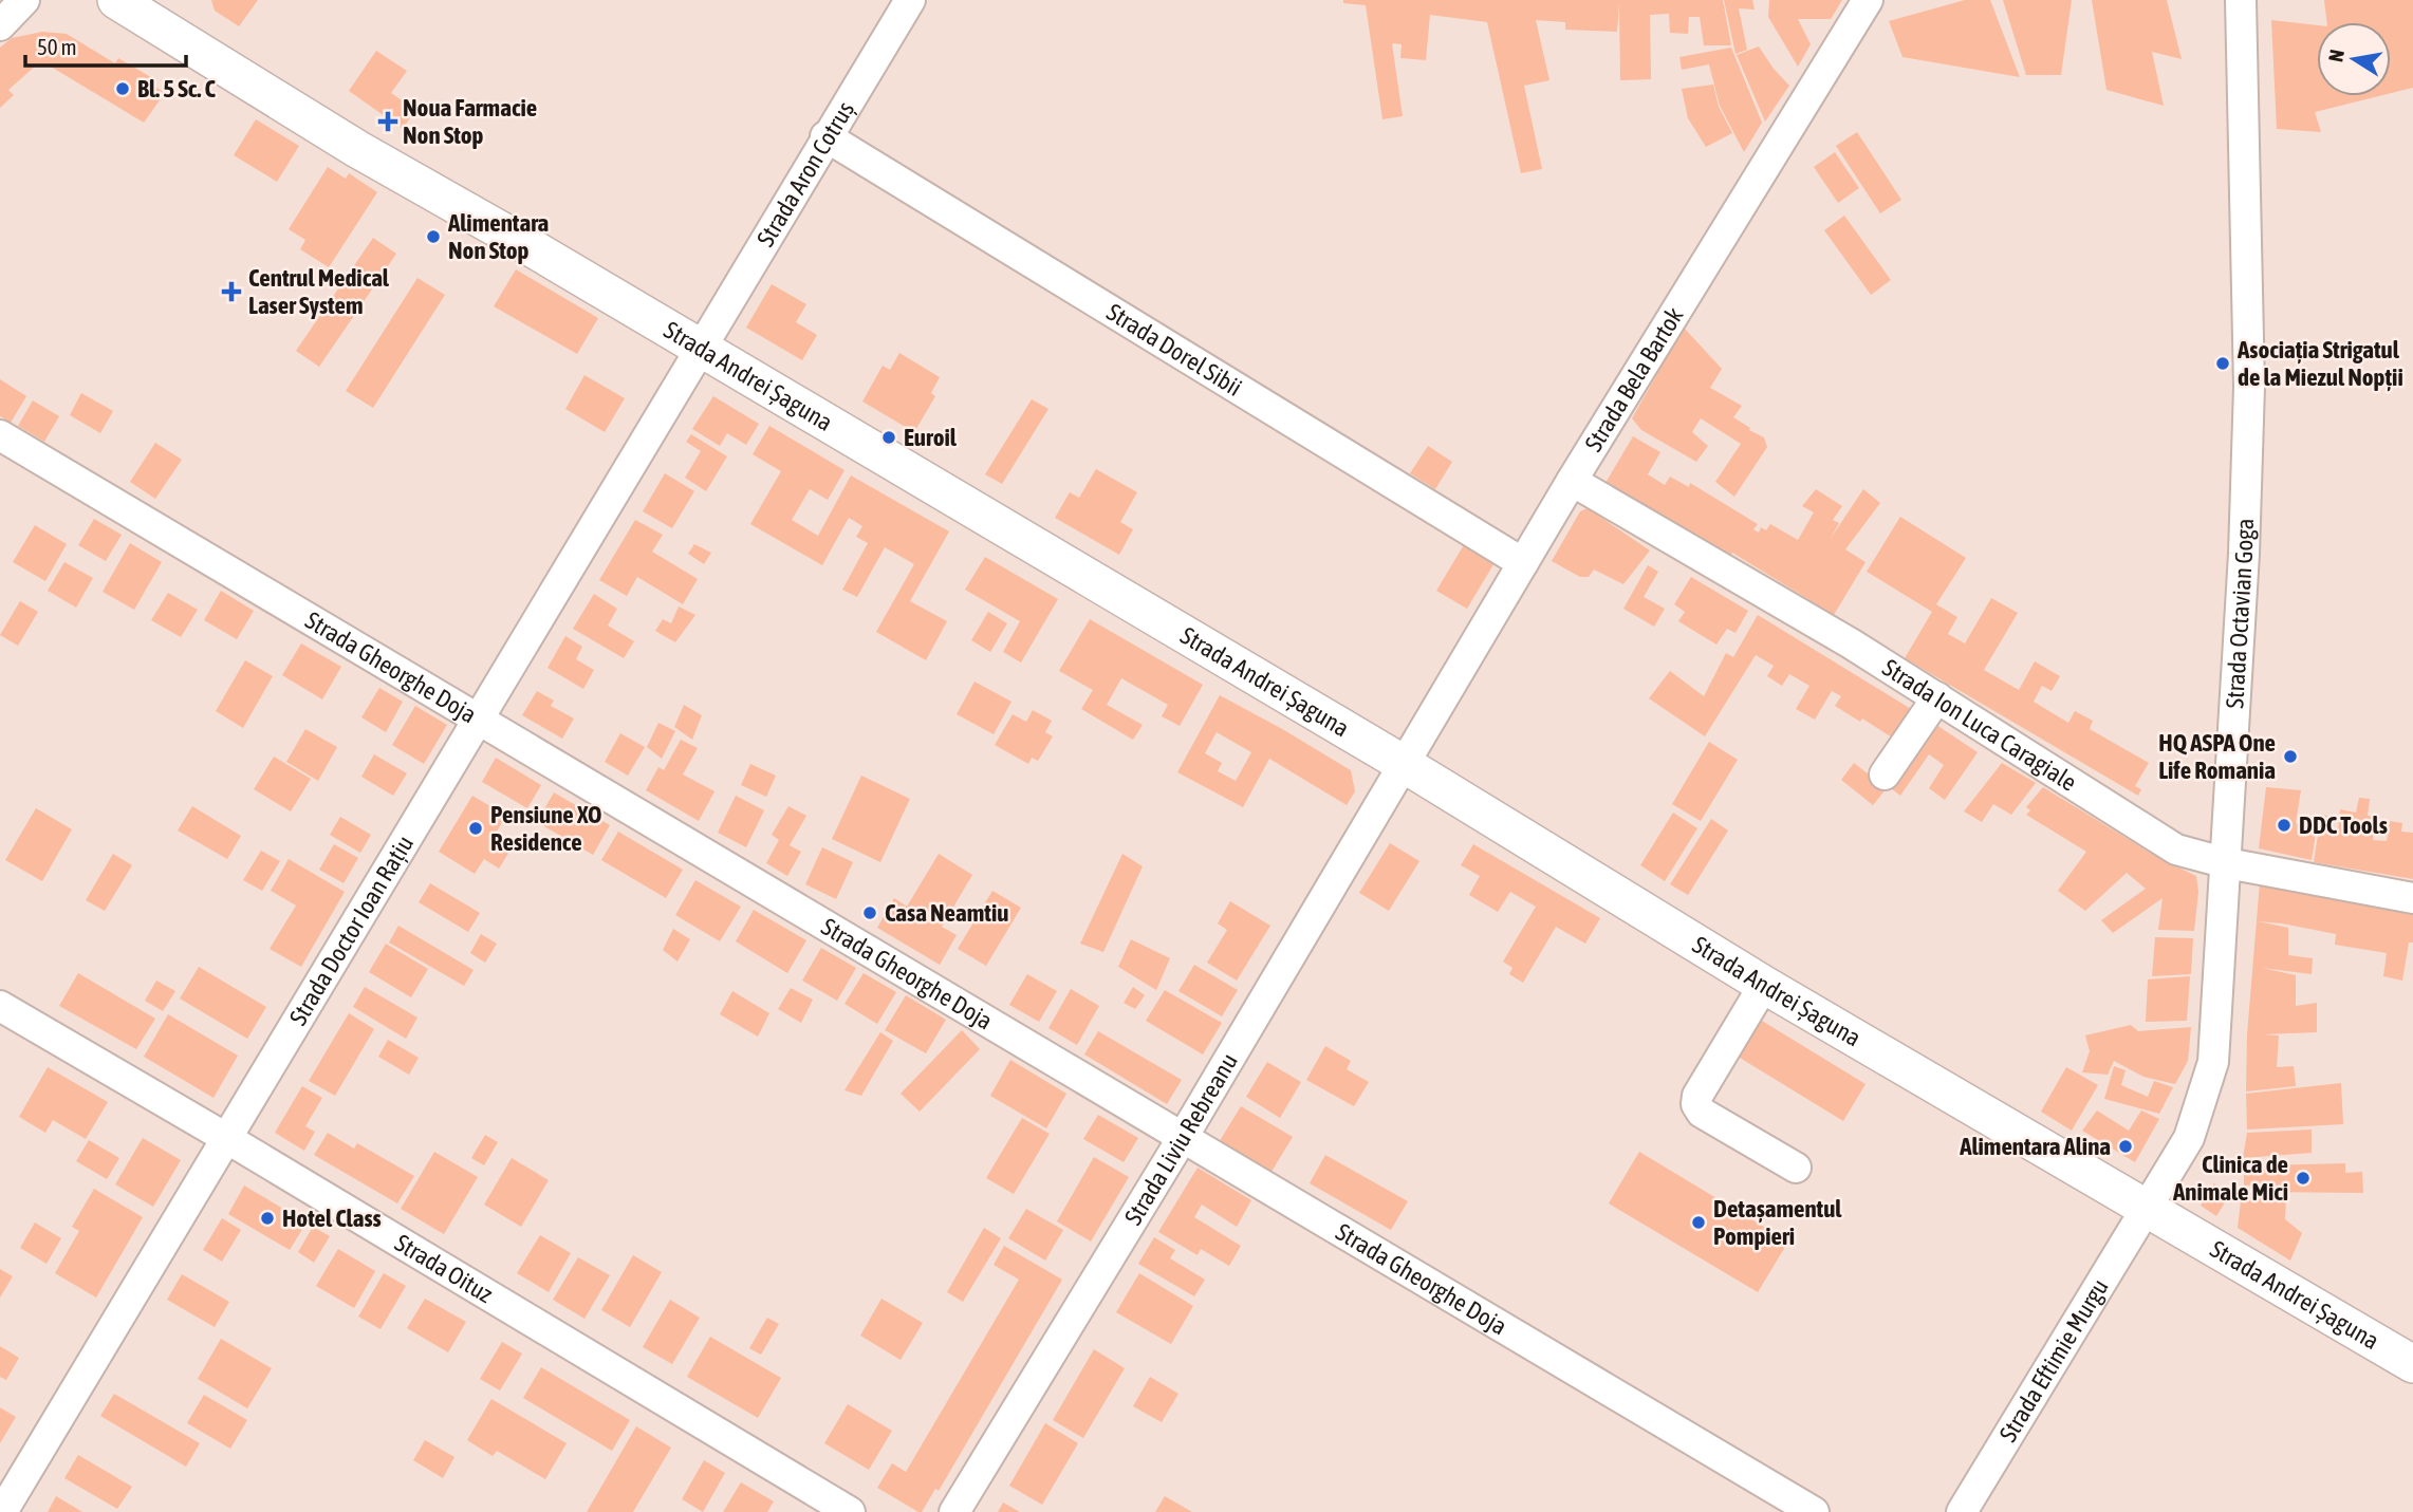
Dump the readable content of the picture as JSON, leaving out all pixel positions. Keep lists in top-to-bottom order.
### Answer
{
  "streets": {
    "main road": ["Strada Andrei Șaguna"],
    "street": [
      "Strada Aron Cotruș",
      "Strada Dorel Sibii",
      "Strada Bela Bartok",
      "Strada Octavian Goga",
      "Strada Gheorghe Doja",
      "Strada Ion Luca Caragiale",
      "Strada Doctor Ioan Rațiu",
      "Strada Liviu Rebreanu",
      "Strada Oituz",
      "Strada Eftimie Murgu"
    ]
  },
  "crossings": [
    ["Strada Aron Cotruș", "Strada Dorel Sibii"],
    ["Strada Aron Cotruș", "Strada Andrei Șaguna"],
    ["Strada Aron Cotruș", "Strada Doctor Ioan Rațiu"],
    ["Strada Dorel Sibii", "Strada Bela Bartok"],
    ["Strada Andrei Șaguna", "Strada Bela Bartok"],
    ["Strada Andrei Șaguna", "Strada Octavian Goga"],
    ["Strada Andrei Șaguna", "Strada Doctor Ioan Rațiu"],
    ["Strada Andrei Șaguna", "Strada Liviu Rebreanu"],
    ["Strada Andrei Șaguna", "Strada Eftimie Murgu"],
    ["Strada Bela Bartok", "Strada Ion Luca Caragiale"],
    ["Strada Bela Bartok", "Strada Liviu Rebreanu"],
    ["Strada Octavian Goga", "Strada Ion Luca Caragiale"],
    ["Strada Octavian Goga", "Strada Eftimie Murgu"],
    ["Strada Gheorghe Doja", "Strada Doctor Ioan Rațiu"],
    ["Strada Gheorghe Doja", "Strada Liviu Rebreanu"],
    ["Strada Doctor Ioan Rațiu", "Strada Oituz"]
  ],
  "places": {
    "other": [
      "Bl. 5 Sc. C",
      "Alimentara Non Stop",
      "Asociația Strigatul de la Miezul Nopții",
      "Euroil",
      "HQ ASPA One Life Romania",
      "DDC Tools",
      "Pensiune XO Residence",
      "Casa Neamtiu",
      "Alimentara Alina",
      "Clinica de Animale Mici",
      "Hotel Class",
      "Detașamentul Pompieri"
    ],
    "health": ["Noua Farmacie Non Stop", "Centrul Medical Laser System"]
  },
  "scale_bar": "50 m",
  "north": "left"
}
